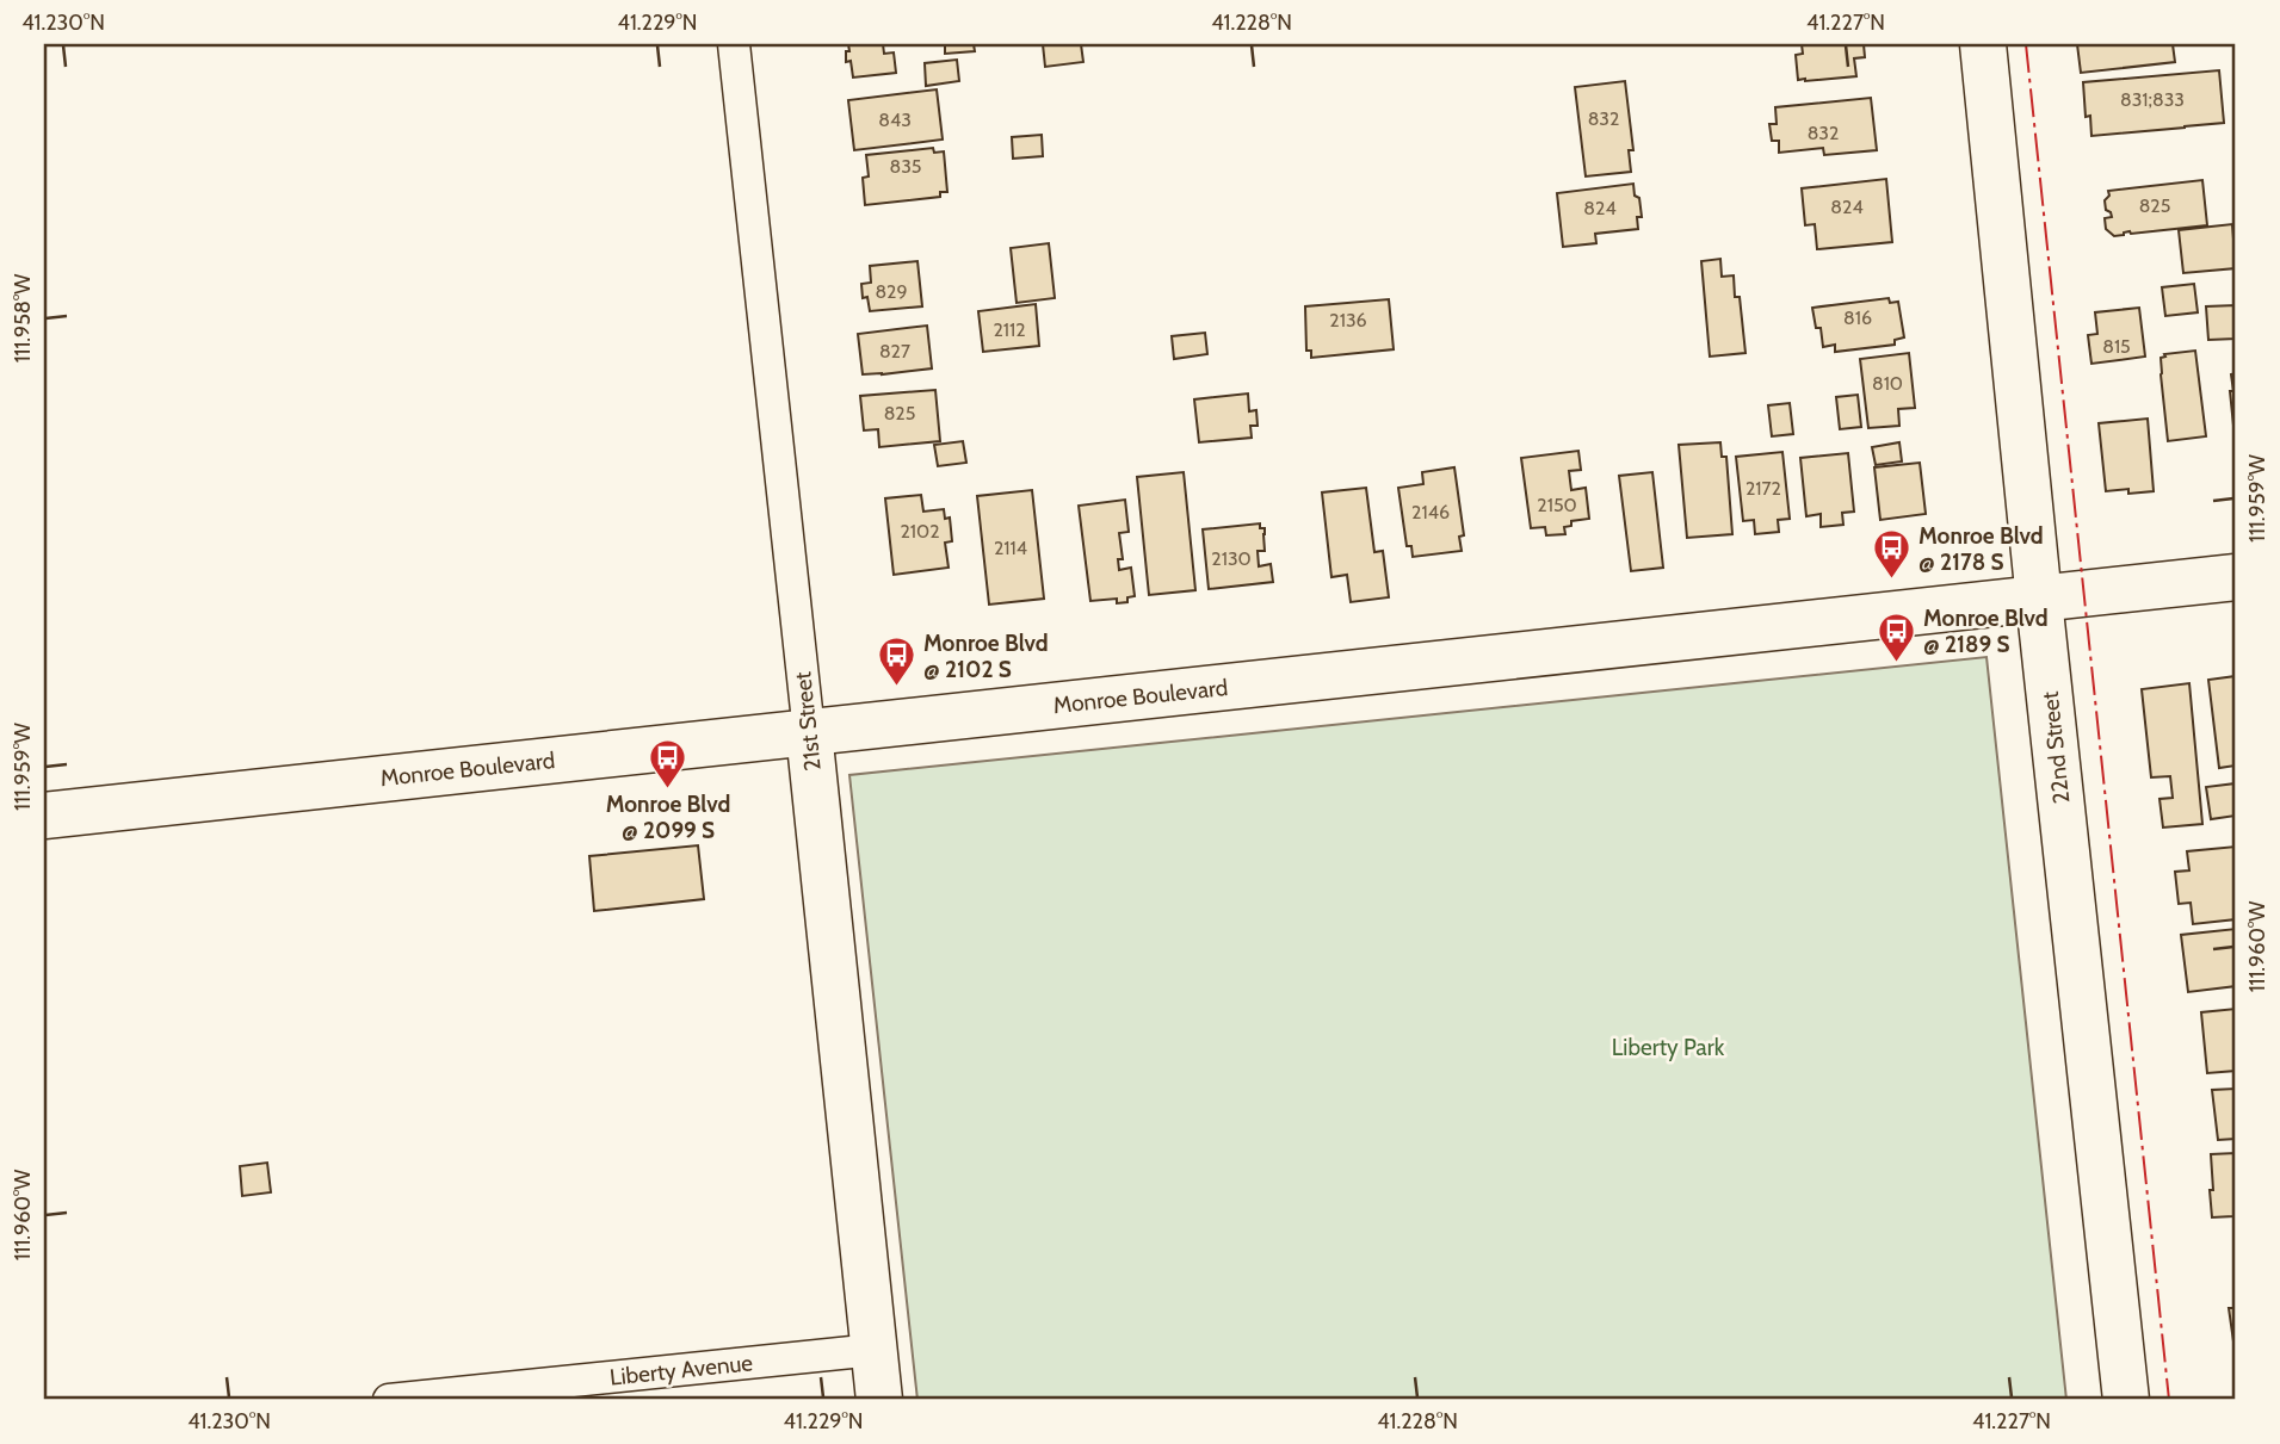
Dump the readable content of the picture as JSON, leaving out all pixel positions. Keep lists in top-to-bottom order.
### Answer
{
  "streets": {
    "street": [
      "Monroe Boulevard",
      "21st Street",
      "22nd Street",
      "Liberty Avenue"
    ]
  },
  "crossings": [
    ["Monroe Boulevard", "21st Street"],
    ["Monroe Boulevard", "22nd Street"],
    ["21st Street", "Liberty Avenue"]
  ],
  "parks": ["Liberty Park"],
  "places": {
    "bus stop": [
      "Monroe Blvd @ 2178 S",
      "Monroe Blvd @ 2189 S",
      "Monroe Blvd @ 2102 S",
      "Monroe Blvd @ 2099 S"
    ]
  },
  "house_numbers": [
    "831;833",
    "832",
    "843",
    "832",
    "835",
    "825",
    "824",
    "824",
    "829",
    "816",
    "2136",
    "2112",
    "815",
    "827",
    "810",
    "825",
    "2172",
    "2150",
    "2146",
    "2102",
    "2114",
    "2130"
  ],
  "coordinates": [
    "41.230°N",
    "41.229°N",
    "41.228°N",
    "41.227°N",
    "111.958°W",
    "111.959°W",
    "111.960°W"
  ]
}
